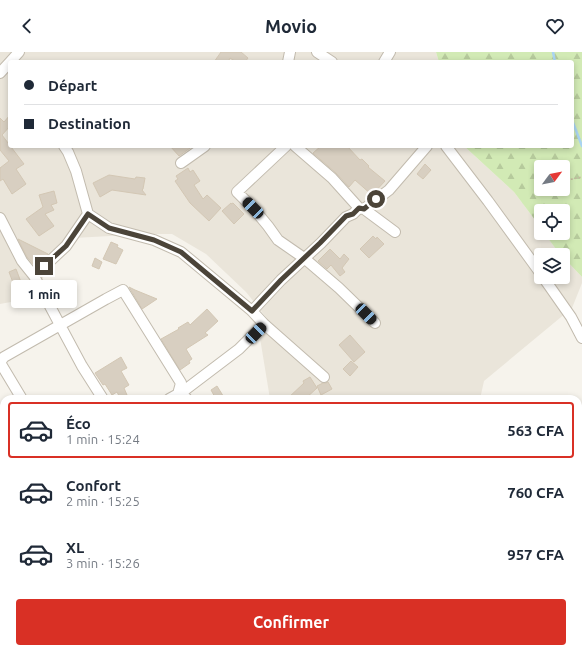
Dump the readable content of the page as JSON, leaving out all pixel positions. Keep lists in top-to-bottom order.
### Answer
{
  "north": "top right",
  "page": {
    "header": "Movio",
    "banner": ["Départ", "Destination"],
    "bubble": "1 min",
    "list": [
      {
        "name": "Éco",
        "note": "1 min · 15:24",
        "value": "563 CFA"
      },
      {
        "name": "Confort",
        "note": "2 min · 15:25",
        "value": "760 CFA"
      },
      {
        "name": "XL",
        "note": "3 min · 15:26",
        "value": "957 CFA"
      }
    ],
    "buttons": "Confirmer"
  }
}
